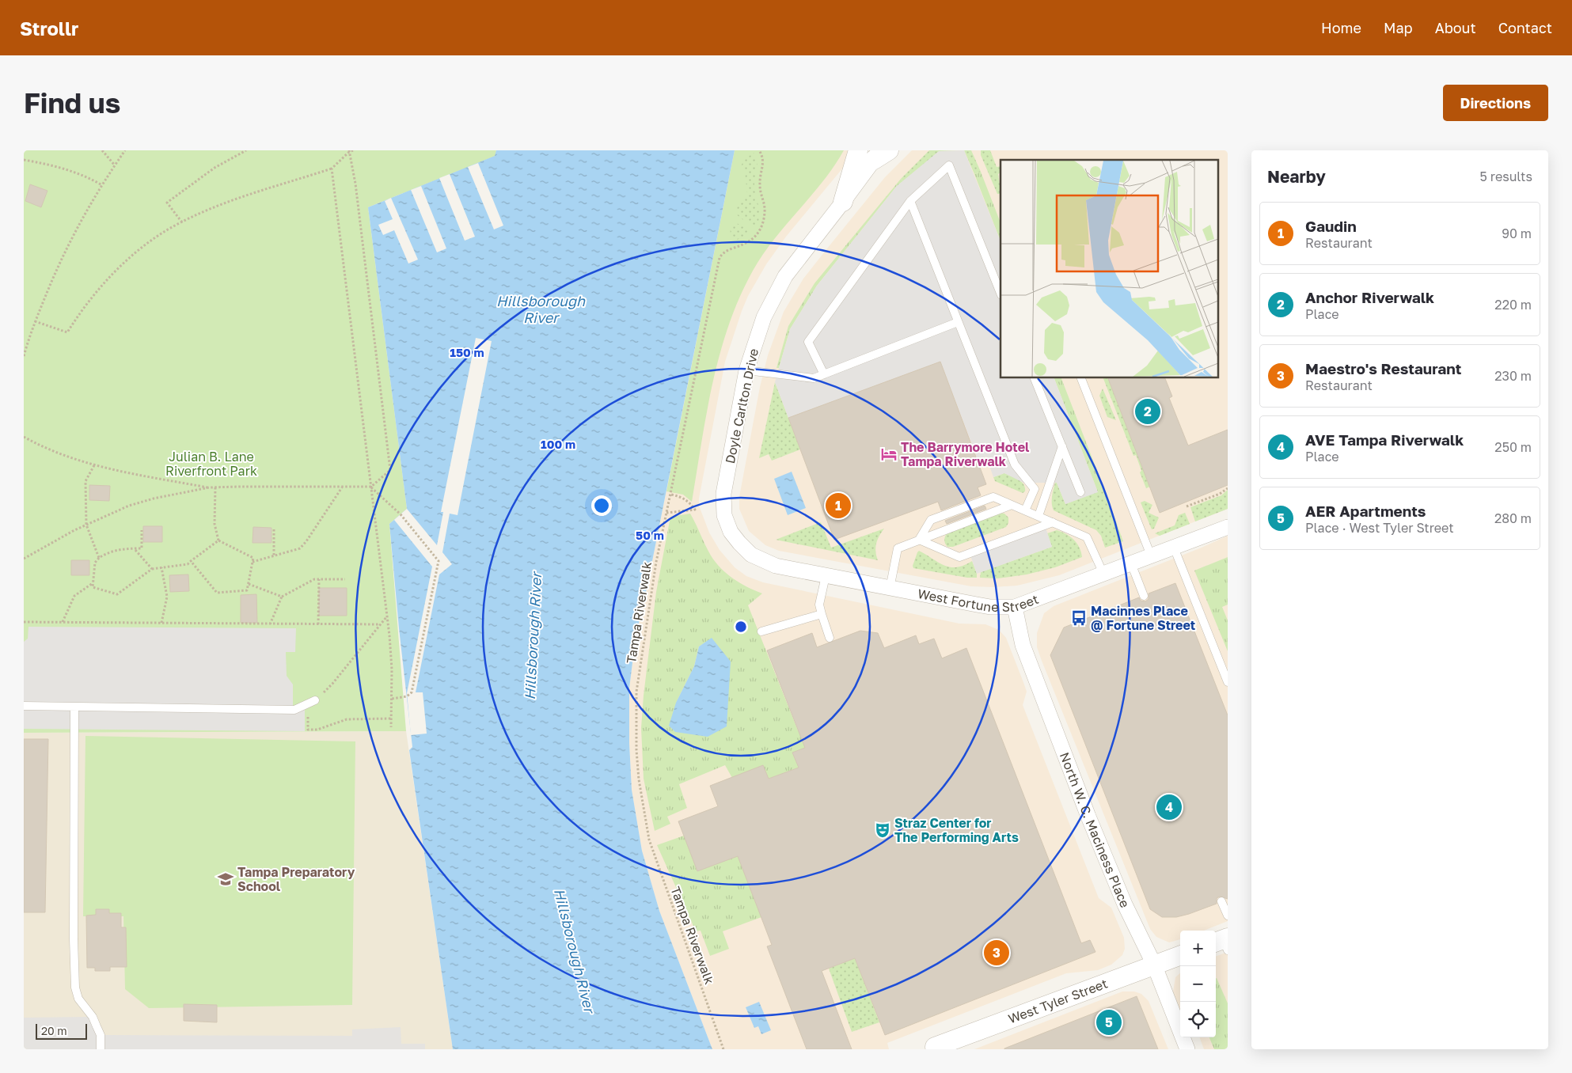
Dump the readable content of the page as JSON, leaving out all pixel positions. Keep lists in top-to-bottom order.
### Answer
{
  "streets": {
    "street": [
      "Doyle Carlton Drive",
      "West Fortune Street",
      "North W. C. Maciness Place",
      "West Tyler Street"
    ],
    "path": ["Tampa Riverwalk"]
  },
  "crossings": [
    ["Doyle Carlton Drive", "West Fortune Street"],
    ["West Fortune Street", "North W. C. Maciness Place"],
    ["North W. C. Maciness Place", "West Tyler Street"]
  ],
  "water": ["Hillsborough River"],
  "parks": ["Julian B. Lane Riverfront Park"],
  "places": {
    "hotel": ["The Barrymore Hotel Tampa Riverwalk"],
    "bus stop": ["Macinnes Place @ Fortune Street"],
    "theatre": ["Straz Center for The Performing Arts"],
    "school or university": ["Tampa Preparatory School"]
  },
  "scale_bar": "20 m",
  "page": {
    "header": "Strollr",
    "nav": [
      "Home",
      "Map",
      "About",
      "Contact"
    ],
    "buttons": "Directions",
    "title": "Find us",
    "heading": ["Nearby", "5 results"],
    "list": [
      {
        "mark": "1",
        "name": "Gaudin",
        "note": "Restaurant",
        "value": "90 m"
      },
      {
        "mark": "2",
        "name": "Anchor Riverwalk",
        "note": "Place",
        "value": "220 m"
      },
      {
        "mark": "3",
        "name": "Maestro's Restaurant",
        "note": "Restaurant",
        "value": "230 m"
      },
      {
        "mark": "4",
        "name": "AVE Tampa Riverwalk",
        "note": "Place",
        "value": "250 m"
      },
      {
        "mark": "5",
        "name": "AER Apartments",
        "note": "Place · West Tyler Street",
        "value": "280 m"
      }
    ],
    "pins": [
      "2",
      "1",
      "4",
      "3",
      "5"
    ],
    "map_buttons": ["+", "−"],
    "scale": "20 m"
  },
  "rings": ["150 m", "100 m", "50 m"]
}
